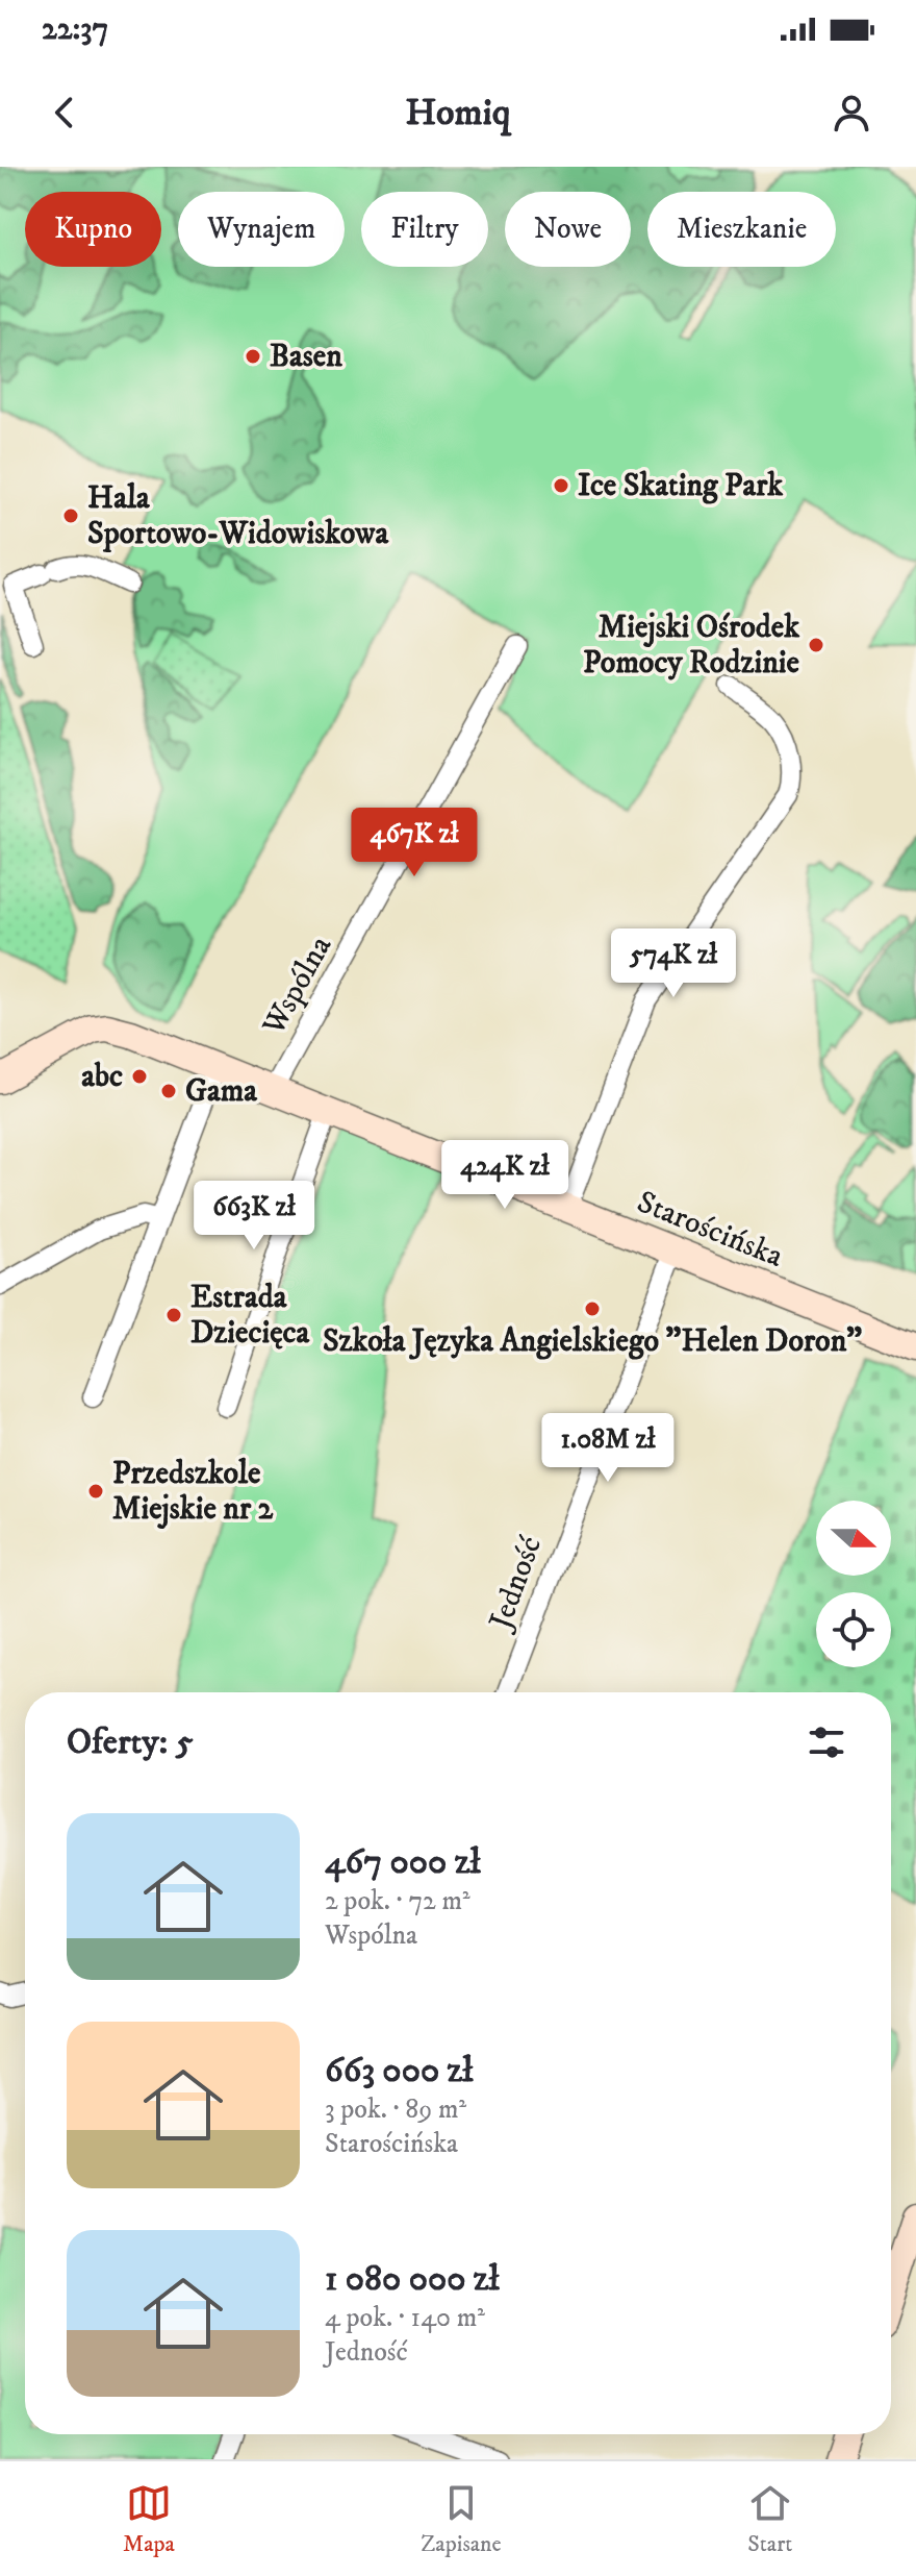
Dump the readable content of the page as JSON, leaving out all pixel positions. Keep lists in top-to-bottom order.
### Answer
{
  "streets": {
    "street": ["Wspólna", "Starościńska", "Jedność"]
  },
  "crossings": [
    ["Wspólna", "Starościńska"],
    ["Starościńska", "Jedność"]
  ],
  "places": [
    "Basen",
    "Ice Skating Park",
    "Hala Sportowo-Widowiskowa",
    "Miejski Ośrodek Pomocy Rodzinie",
    "abc",
    "Gama",
    "Szkoła Języka Angielskiego \"Helen Doron\"",
    "Estrada Dziecięca",
    "Przedszkole Miejskie nr 2"
  ],
  "north": "right",
  "page": {
    "status": "22:37",
    "header": "Homiq",
    "chip": [
      "Kupno",
      "Wynajem",
      "Filtry",
      "Nowe",
      "Mieszkanie"
    ],
    "price": [
      "467K zł",
      "574K zł",
      "424K zł",
      "663K zł",
      "1.08M zł"
    ],
    "heading": "Oferty: 5",
    "list": [
      {
        "name": "467 000 zł",
        "note": "2 pok. · 72 m² · Wspólna"
      },
      {
        "name": "663 000 zł",
        "note": "3 pok. · 89 m² · Starościńska"
      },
      {
        "name": "1 080 000 zł",
        "note": "4 pok. · 140 m² · Jedność"
      }
    ],
    "tabs": ["Mapa", "Zapisane", "Start"]
  }
}
